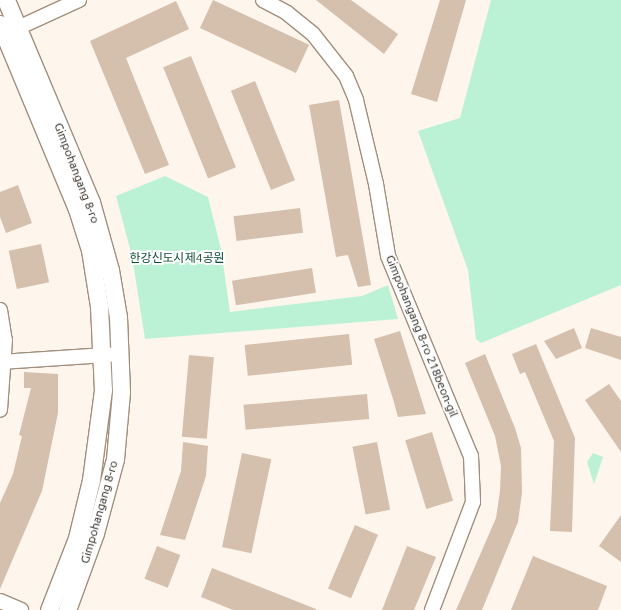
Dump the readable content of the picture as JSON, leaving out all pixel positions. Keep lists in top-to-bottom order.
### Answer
{
  "streets": {
    "street": ["Gimpohangang 8-ro", "Gimpohangang 8-ro 218beon-gil"]
  },
  "parks": ["한강신도시제4공원"]
}
